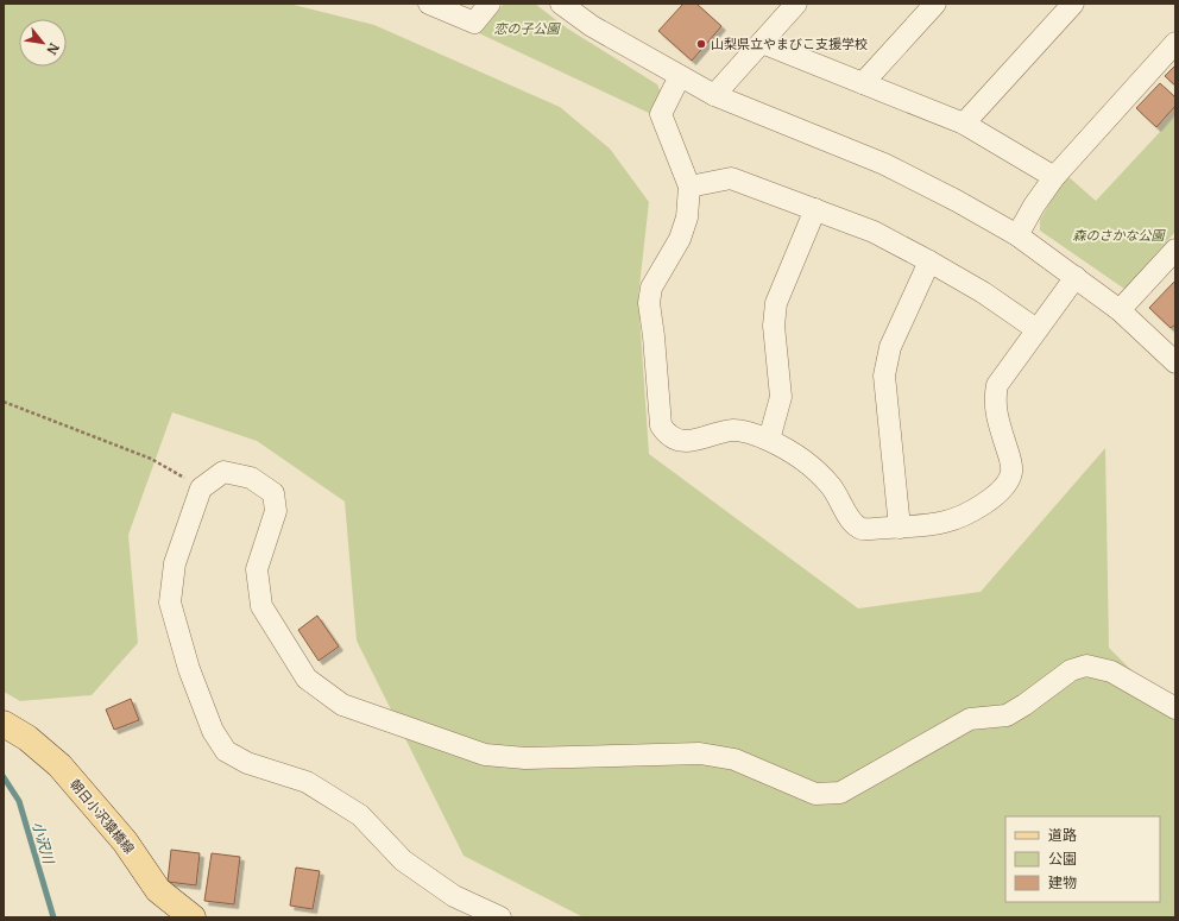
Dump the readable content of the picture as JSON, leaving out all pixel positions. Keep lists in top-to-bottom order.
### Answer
{
  "streets": {
    "main road": ["朝日小沢猿橋線"]
  },
  "water": ["小沢川"],
  "parks": ["恋の子公園", "森のさかな公園"],
  "places": ["山梨県立やまびこ支援学校"],
  "legend": ["道路", "公園", "建物"],
  "north": "bottom right"
}
